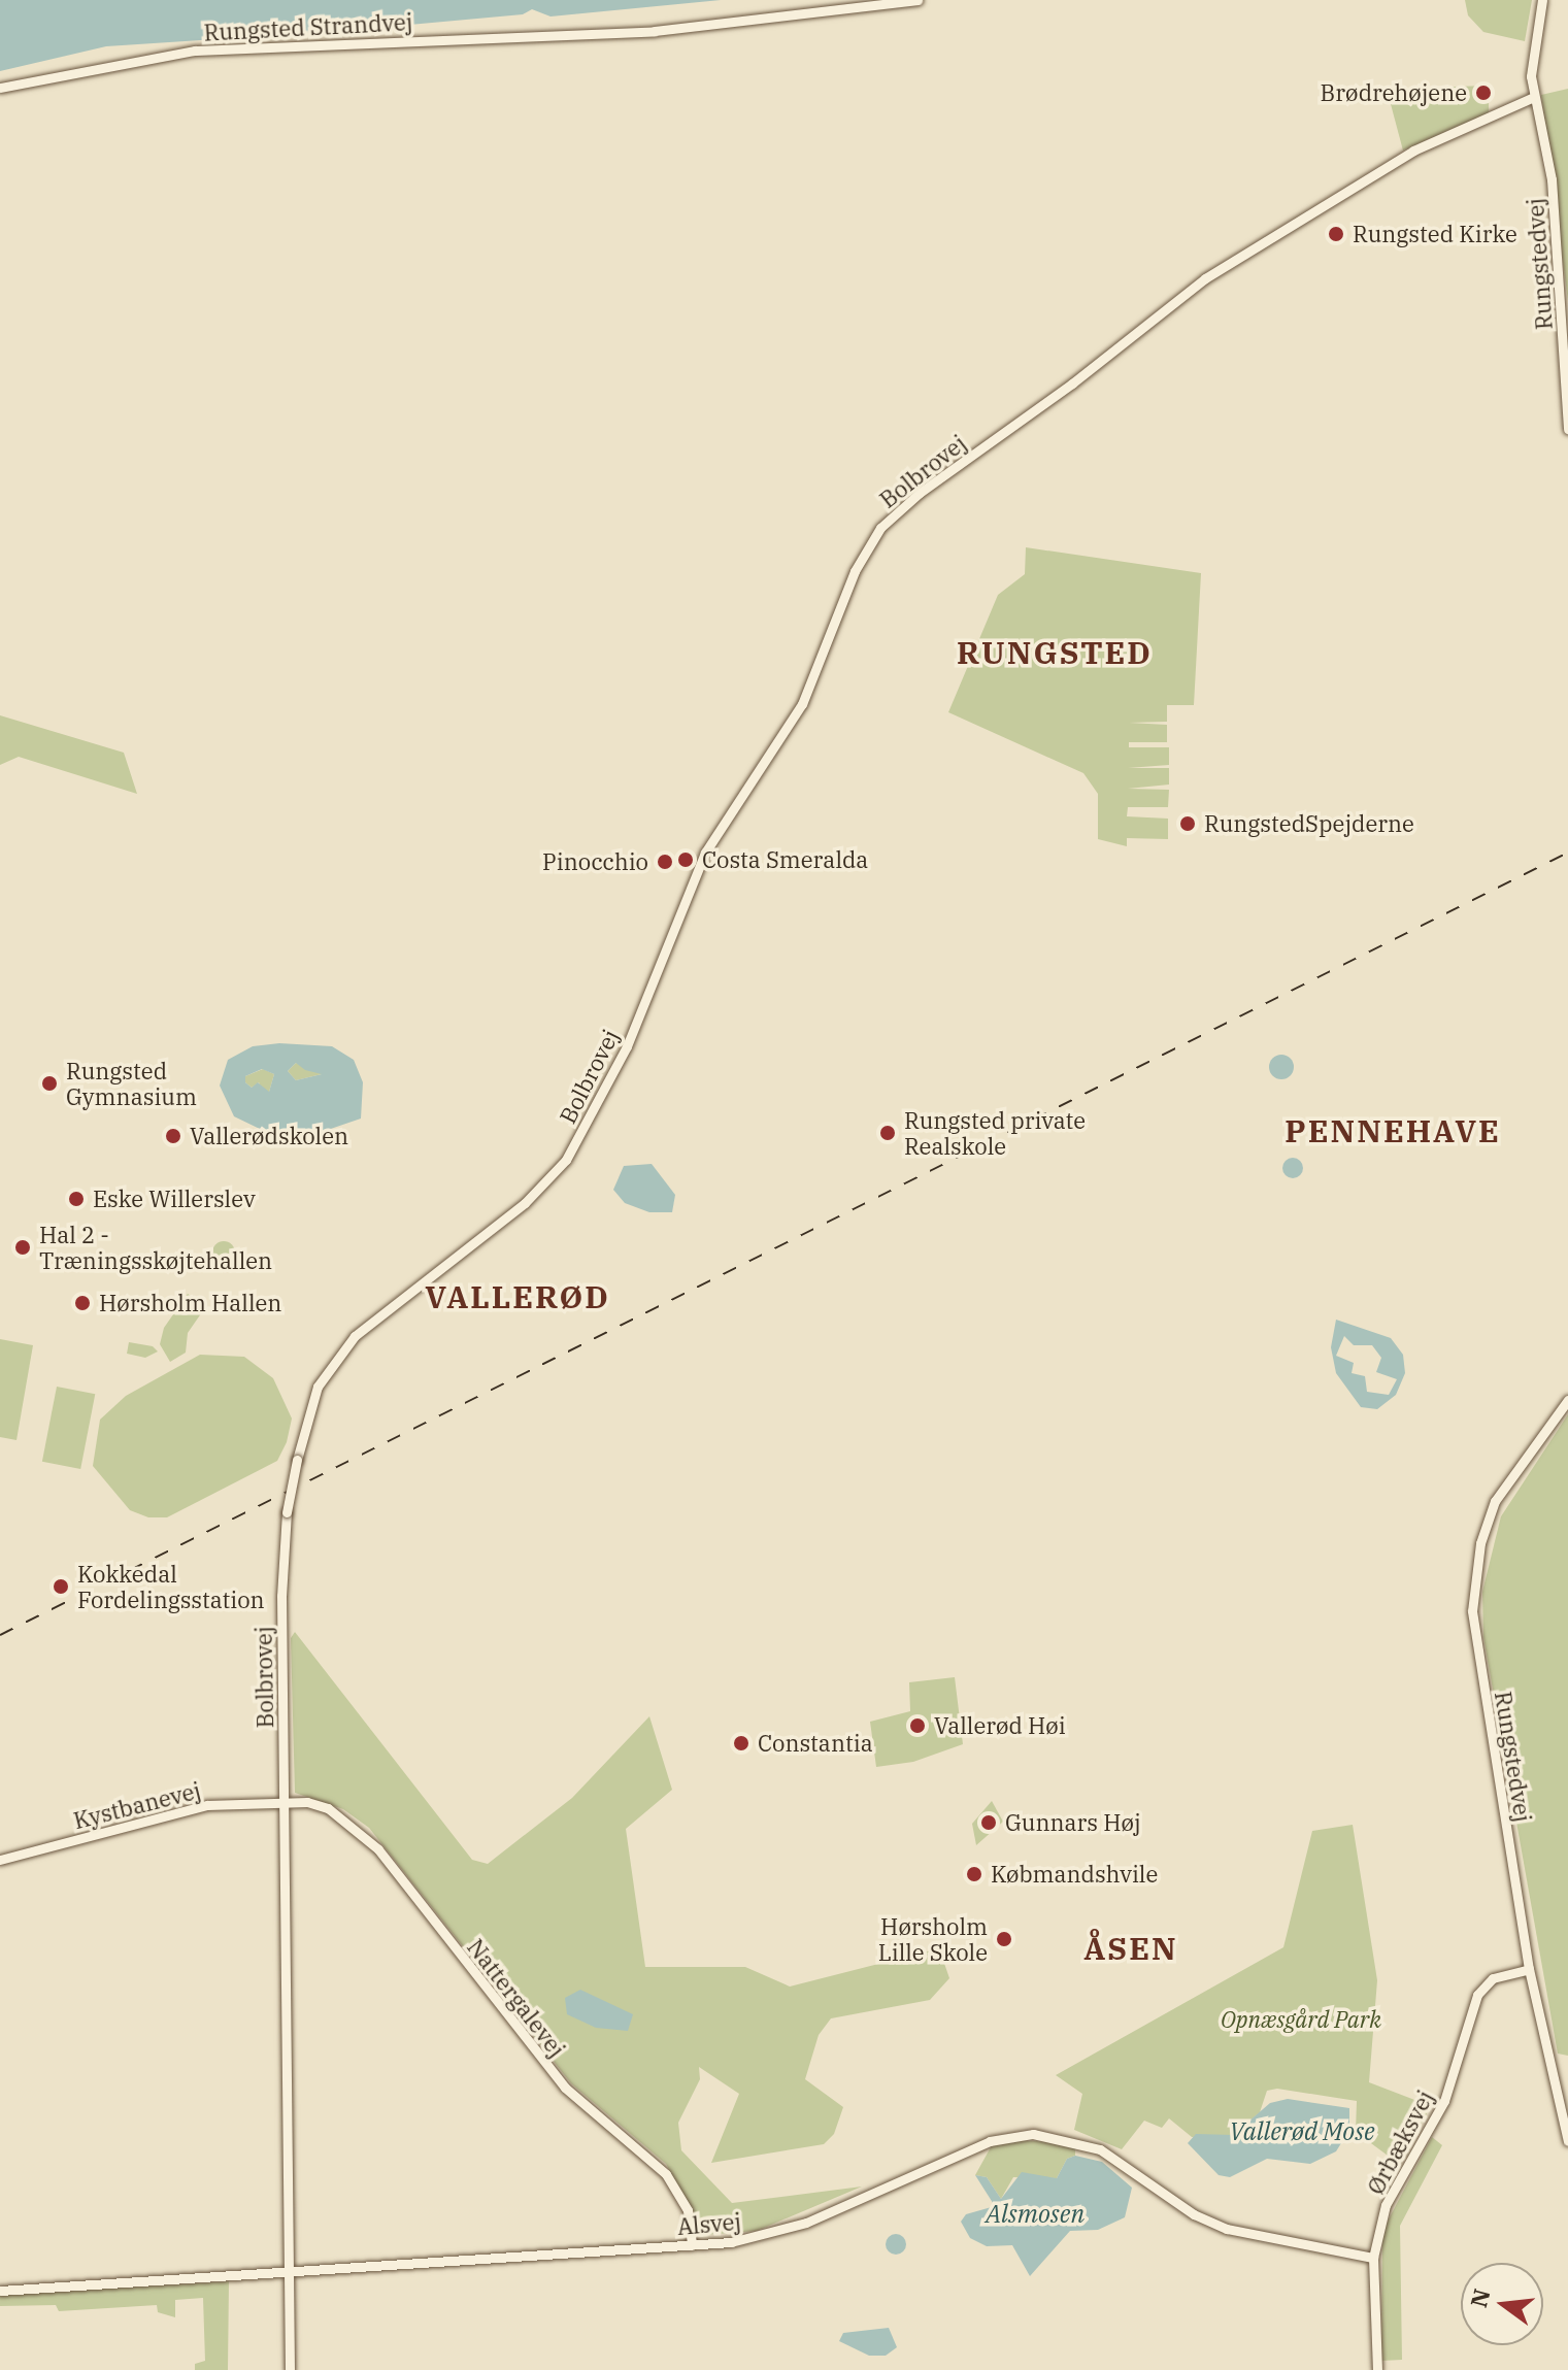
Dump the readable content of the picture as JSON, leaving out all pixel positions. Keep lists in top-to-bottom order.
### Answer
{
  "streets": {
    "street": [
      "Rungsted Strandvej",
      "Rungstedvej",
      "Bolbrovej",
      "Kystbanevej",
      "Nattergalevej",
      "Ørbæksvej",
      "Alsvej"
    ]
  },
  "crossings": [
    ["Rungstedvej", "Bolbrovej"],
    ["Rungstedvej", "Ørbæksvej"],
    ["Bolbrovej", "Kystbanevej"],
    ["Bolbrovej", "Nattergalevej"],
    ["Bolbrovej", "Alsvej"],
    ["Kystbanevej", "Nattergalevej"],
    ["Nattergalevej", "Alsvej"],
    ["Ørbæksvej", "Alsvej"]
  ],
  "districts": [
    "RUNGSTED",
    "PENNEHAVE",
    "VALLERØD",
    "ÅSEN"
  ],
  "water": ["Vallerød Mose", "Alsmosen"],
  "parks": ["Opnæsgård Park"],
  "places": [
    "Brødrehøjene",
    "Rungsted Kirke",
    "RungstedSpejderne",
    "Costa Smeralda",
    "Pinocchio",
    "Rungsted Gymnasium",
    "Rungsted private Realskole",
    "Vallerødskolen",
    "Eske Willerslev",
    "Hal 2 - Træningsskøjtehallen",
    "Hørsholm Hallen",
    "Kokkedal Fordelingsstation",
    "Vallerød Høi",
    "Constantia",
    "Gunnars Høj",
    "Købmandshvile",
    "Hørsholm Lille Skole"
  ],
  "north": "left"
}
